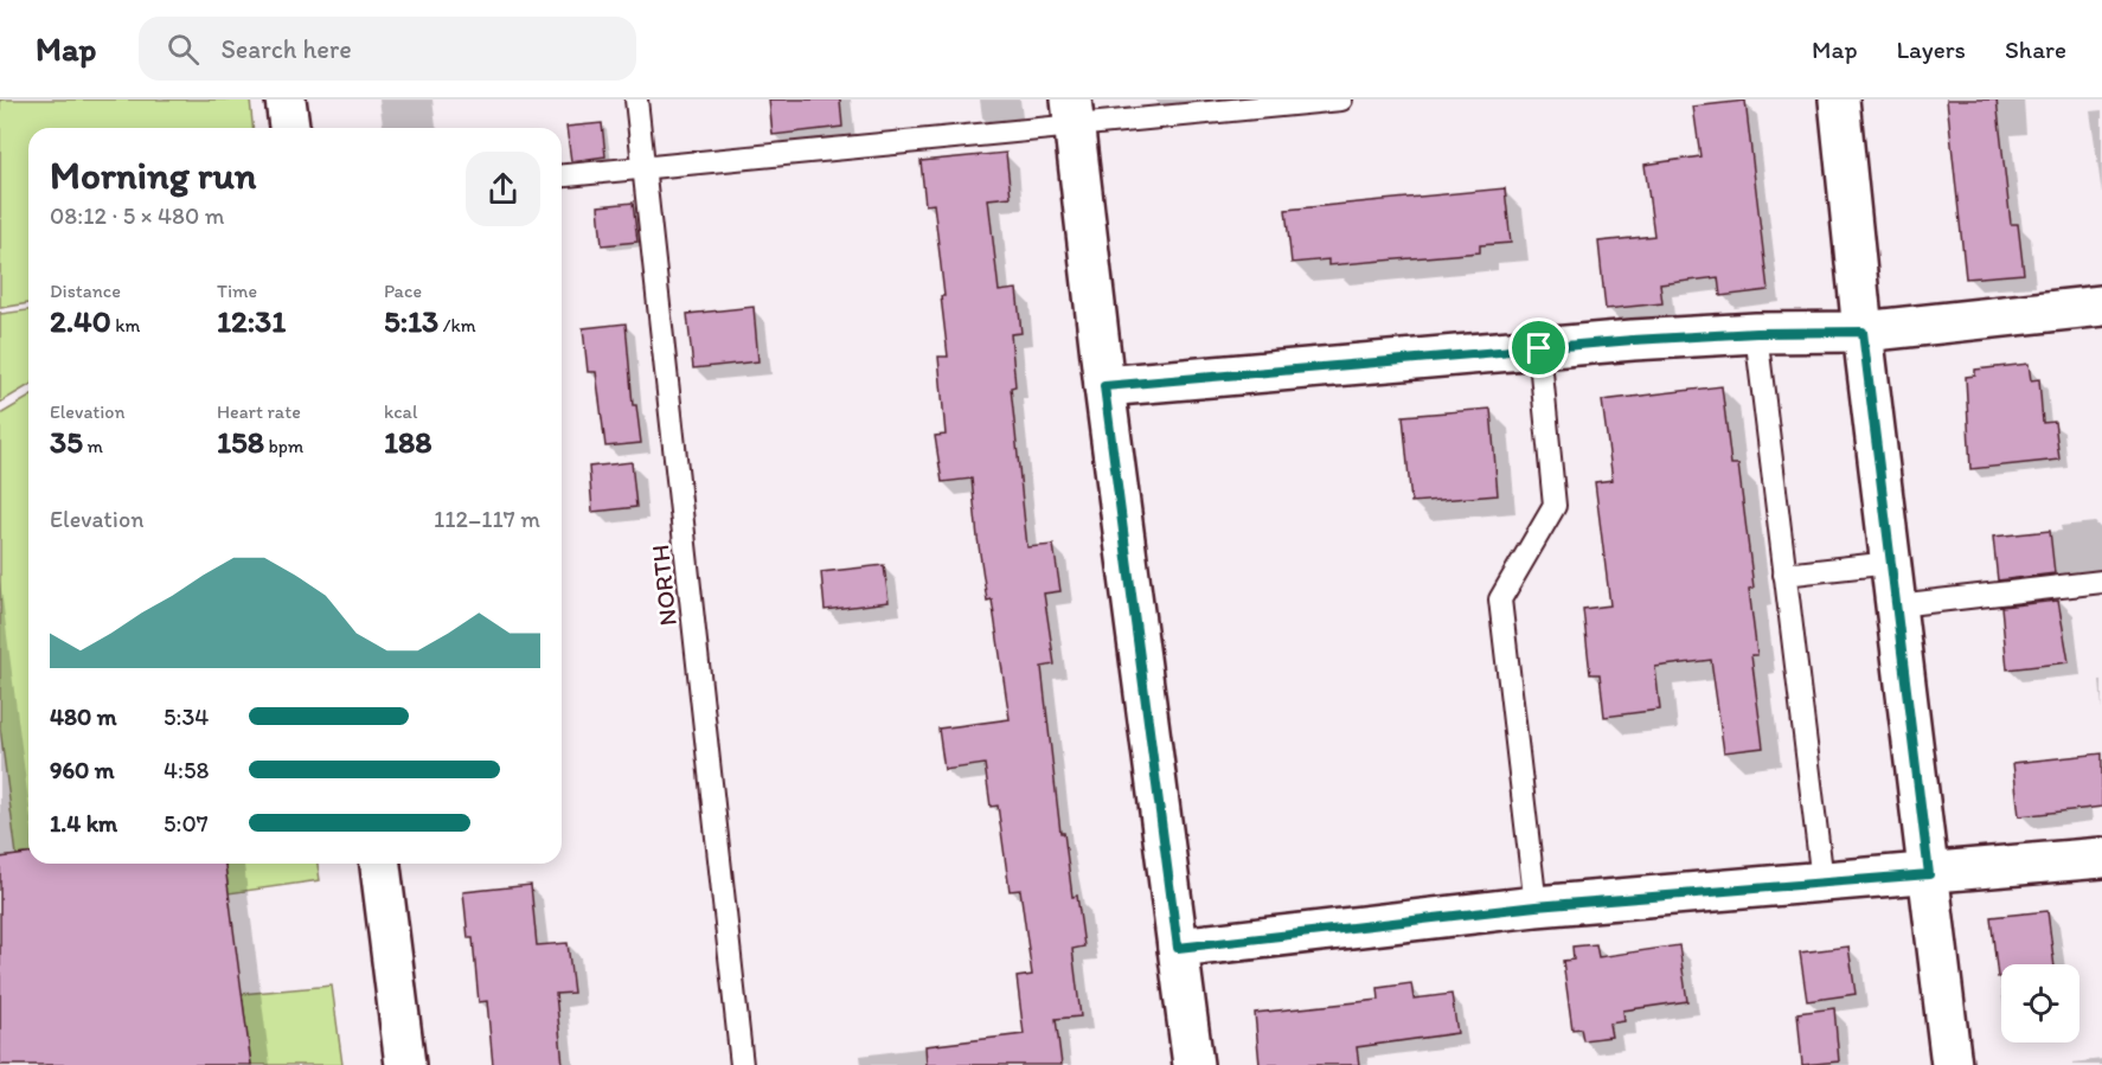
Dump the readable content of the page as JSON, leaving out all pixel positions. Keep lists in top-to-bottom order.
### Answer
{
  "streets": {
    "lane": ["NORTH"]
  },
  "page": {
    "header": "Map",
    "search": "Search here",
    "nav": ["Map", "Layers", "Share"],
    "heading": ["Morning run", "08:12 · 5 × 480 m"],
    "stats": [
      ["Distance", "2.40 km"],
      ["Time", "12:31"],
      ["Pace", "5:13 /km"],
      ["Elevation", "35 m"],
      ["Heart rate", "158 bpm"],
      ["kcal", "188"]
    ],
    "chart": ["Elevation", "112–117 m"],
    "list": [
      {
        "name": "480 m",
        "note": "5:34"
      },
      {
        "name": "960 m",
        "note": "4:58"
      },
      {
        "name": "1.4 km",
        "note": "5:07"
      }
    ]
  }
}
